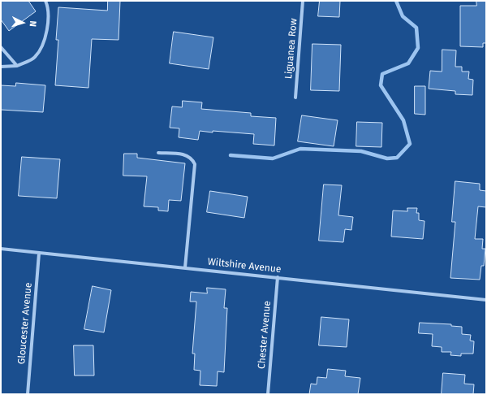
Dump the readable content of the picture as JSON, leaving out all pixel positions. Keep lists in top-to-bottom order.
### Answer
{
  "streets": {
    "street": [
      "Liguanea Row",
      "Wiltshire Avenue",
      "Gloucester Avenue",
      "Chester Avenue"
    ]
  },
  "crossings": [
    ["Wiltshire Avenue", "Gloucester Avenue"],
    ["Wiltshire Avenue", "Chester Avenue"]
  ],
  "north": "right"
}
